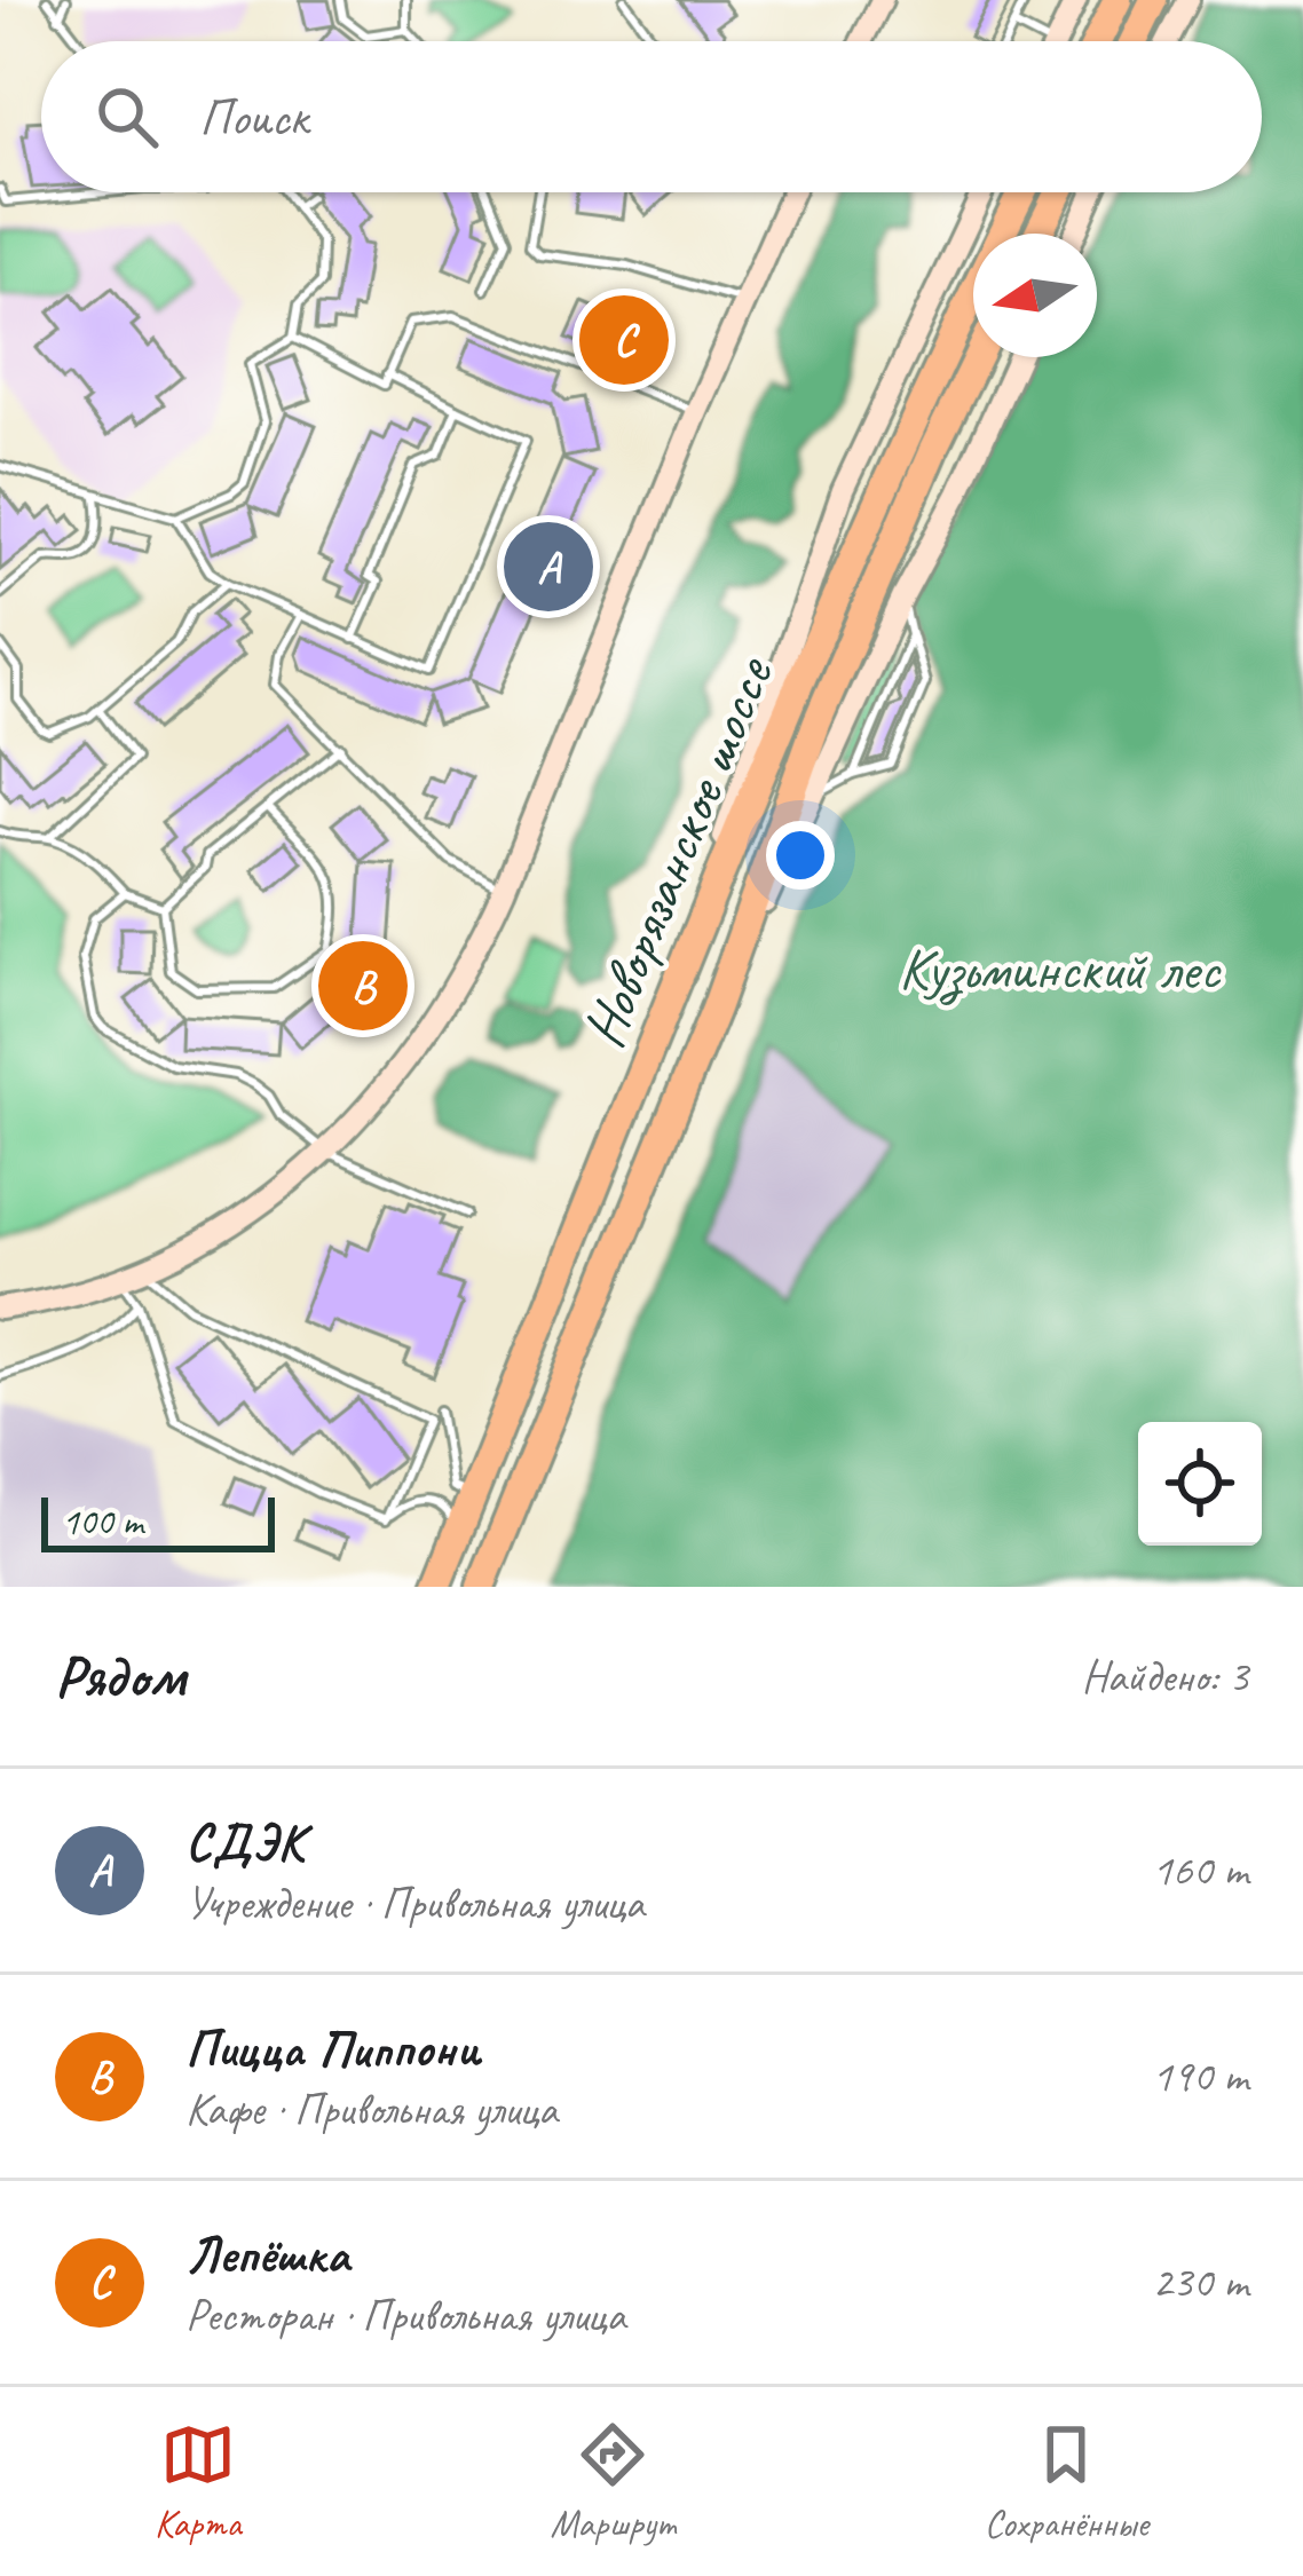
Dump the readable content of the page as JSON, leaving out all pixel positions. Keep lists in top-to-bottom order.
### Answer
{
  "streets": {
    "highway": ["Новорязанское шоссе"]
  },
  "parks": ["Кузьминский лес"],
  "scale_bar": "100 m",
  "north": "left",
  "page": {
    "search": "Поиск",
    "pins": ["C", "A", "B"],
    "scale": "100 m",
    "heading": ["Рядом", "Найдено: 3"],
    "list": [
      {
        "mark": "A",
        "name": "СДЭК",
        "note": "Учреждение · Привольная улица",
        "value": "160 m"
      },
      {
        "mark": "B",
        "name": "Пицца Пиппони",
        "note": "Кафе · Привольная улица",
        "value": "190 m"
      },
      {
        "mark": "C",
        "name": "Лепёшка",
        "note": "Ресторан · Привольная улица",
        "value": "230 m"
      }
    ],
    "nav": ["Карта", "Маршрут", "Сохранённые"]
  }
}
